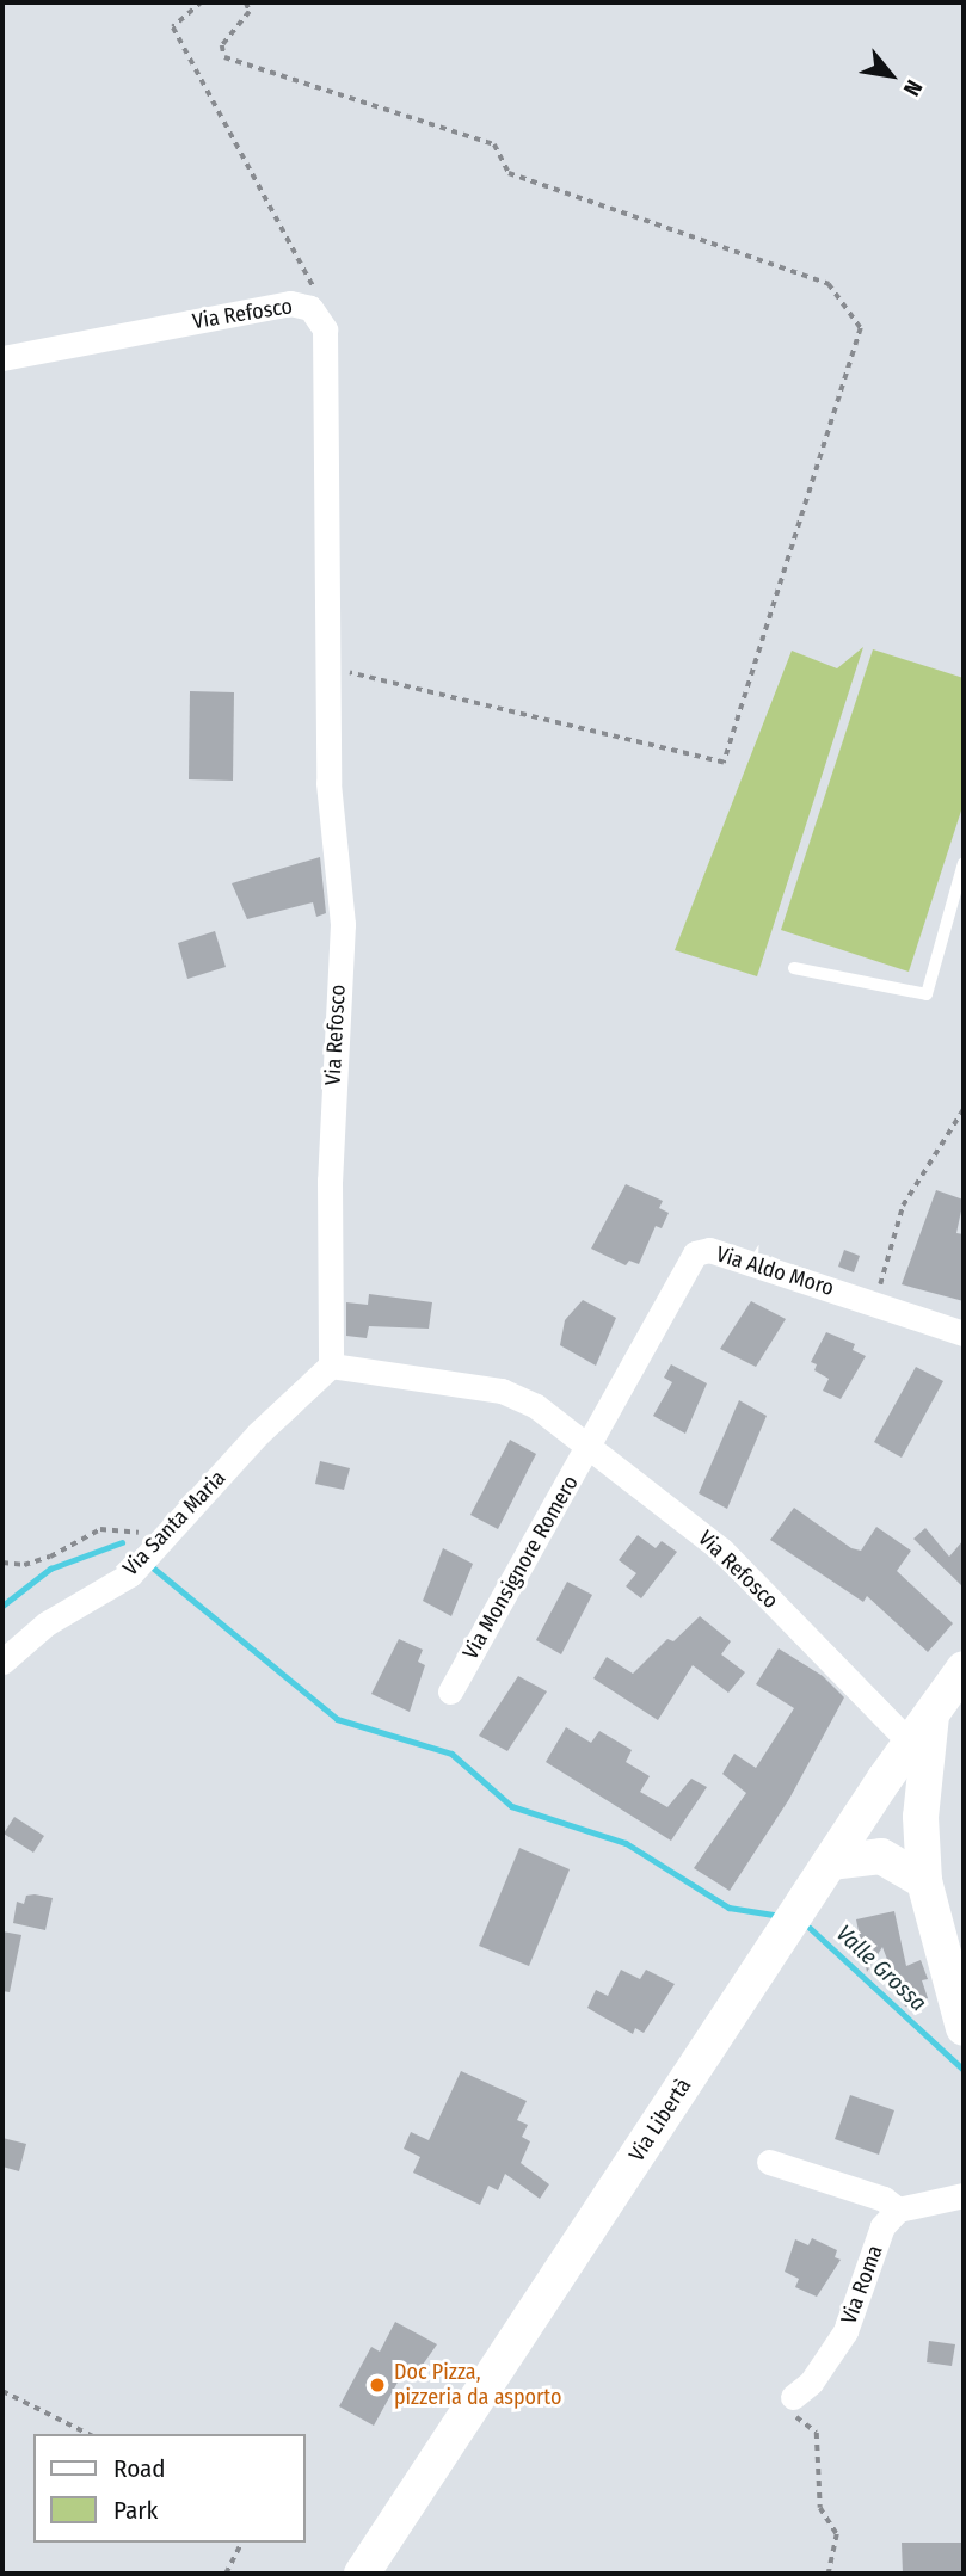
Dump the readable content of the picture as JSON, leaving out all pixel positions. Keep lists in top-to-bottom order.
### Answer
{
  "streets": {
    "main road": ["Via Libertà"],
    "street": [
      "Via Refosco",
      "Via Aldo Moro",
      "Via Santa Maria",
      "Via Monsignore Romero",
      "Via Roma"
    ]
  },
  "crossings": [
    ["Via Refosco", "Via Aldo Moro"],
    ["Via Refosco", "Via Santa Maria"],
    ["Via Refosco", "Via Monsignore Romero"],
    ["Via Refosco", "Via Libertà"],
    ["Via Aldo Moro", "Via Monsignore Romero"]
  ],
  "water": ["Valle Grossa"],
  "places": ["Doc Pizza, pizzeria da asporto"],
  "legend": ["Road", "Park"],
  "north": "bottom right"
}
